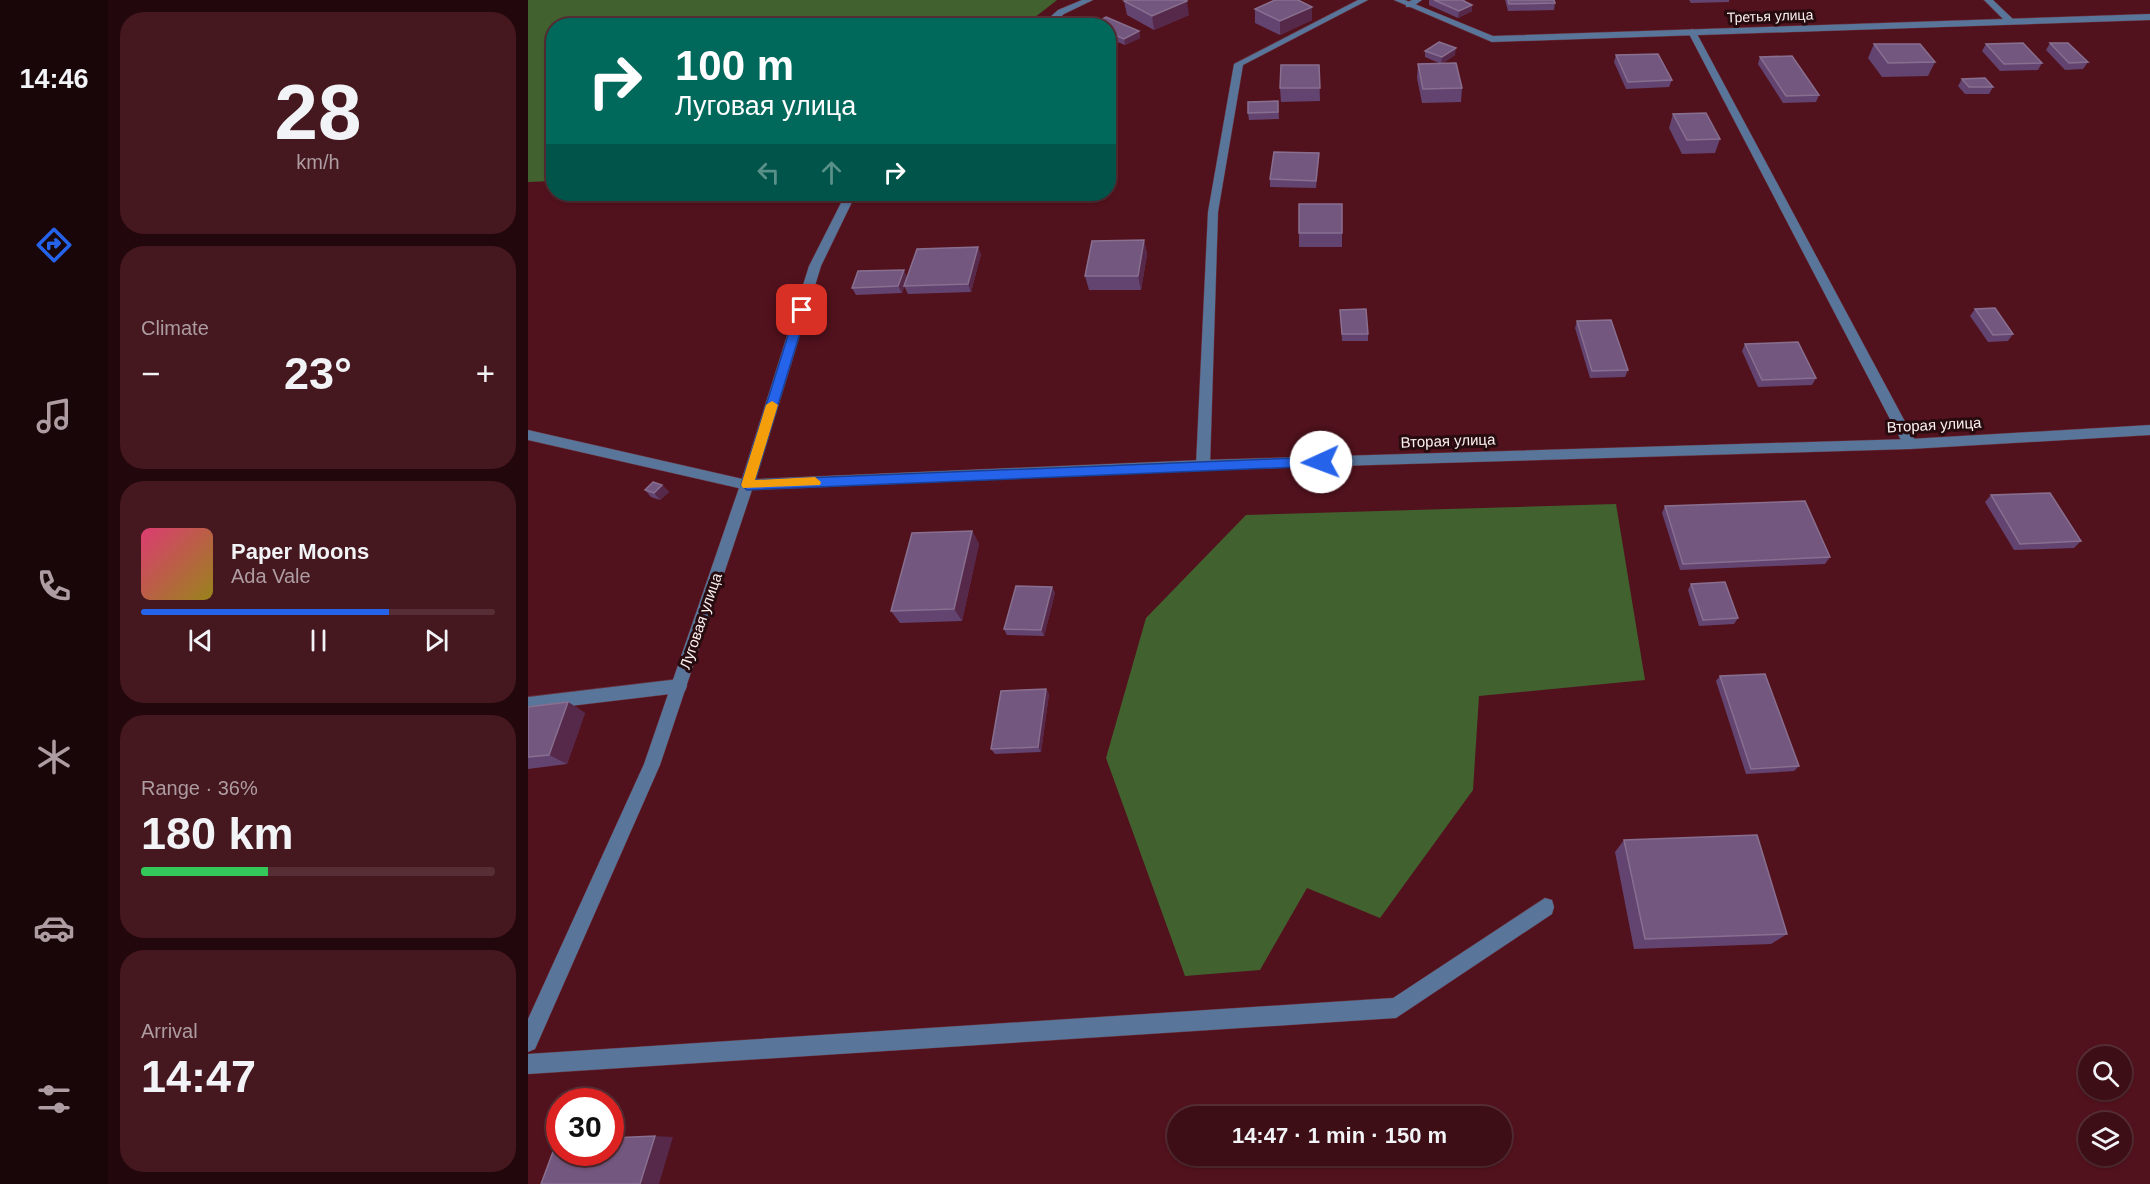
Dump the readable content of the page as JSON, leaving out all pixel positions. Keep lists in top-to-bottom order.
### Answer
{
  "streets": {
    "street": ["Третья улица", "Вторая улица", "Луговая улица"]
  },
  "crossings": [
    ["Вторая улица", "Луговая улица"]
  ],
  "page": {
    "tabs": "14:46",
    "tile": [
      ["28", "km/h"],
      "Climate",
      ["Range · 36%", "180 km"],
      ["Arrival", "14:47"]
    ],
    "turn": ["100 m", "Луговая улица"],
    "heat": ["−", "23°", "+"],
    "song": ["Paper Moons", "Ada Vale"],
    "limit": "30",
    "trip": "14:47 · 1 min · 150 m"
  }
}
